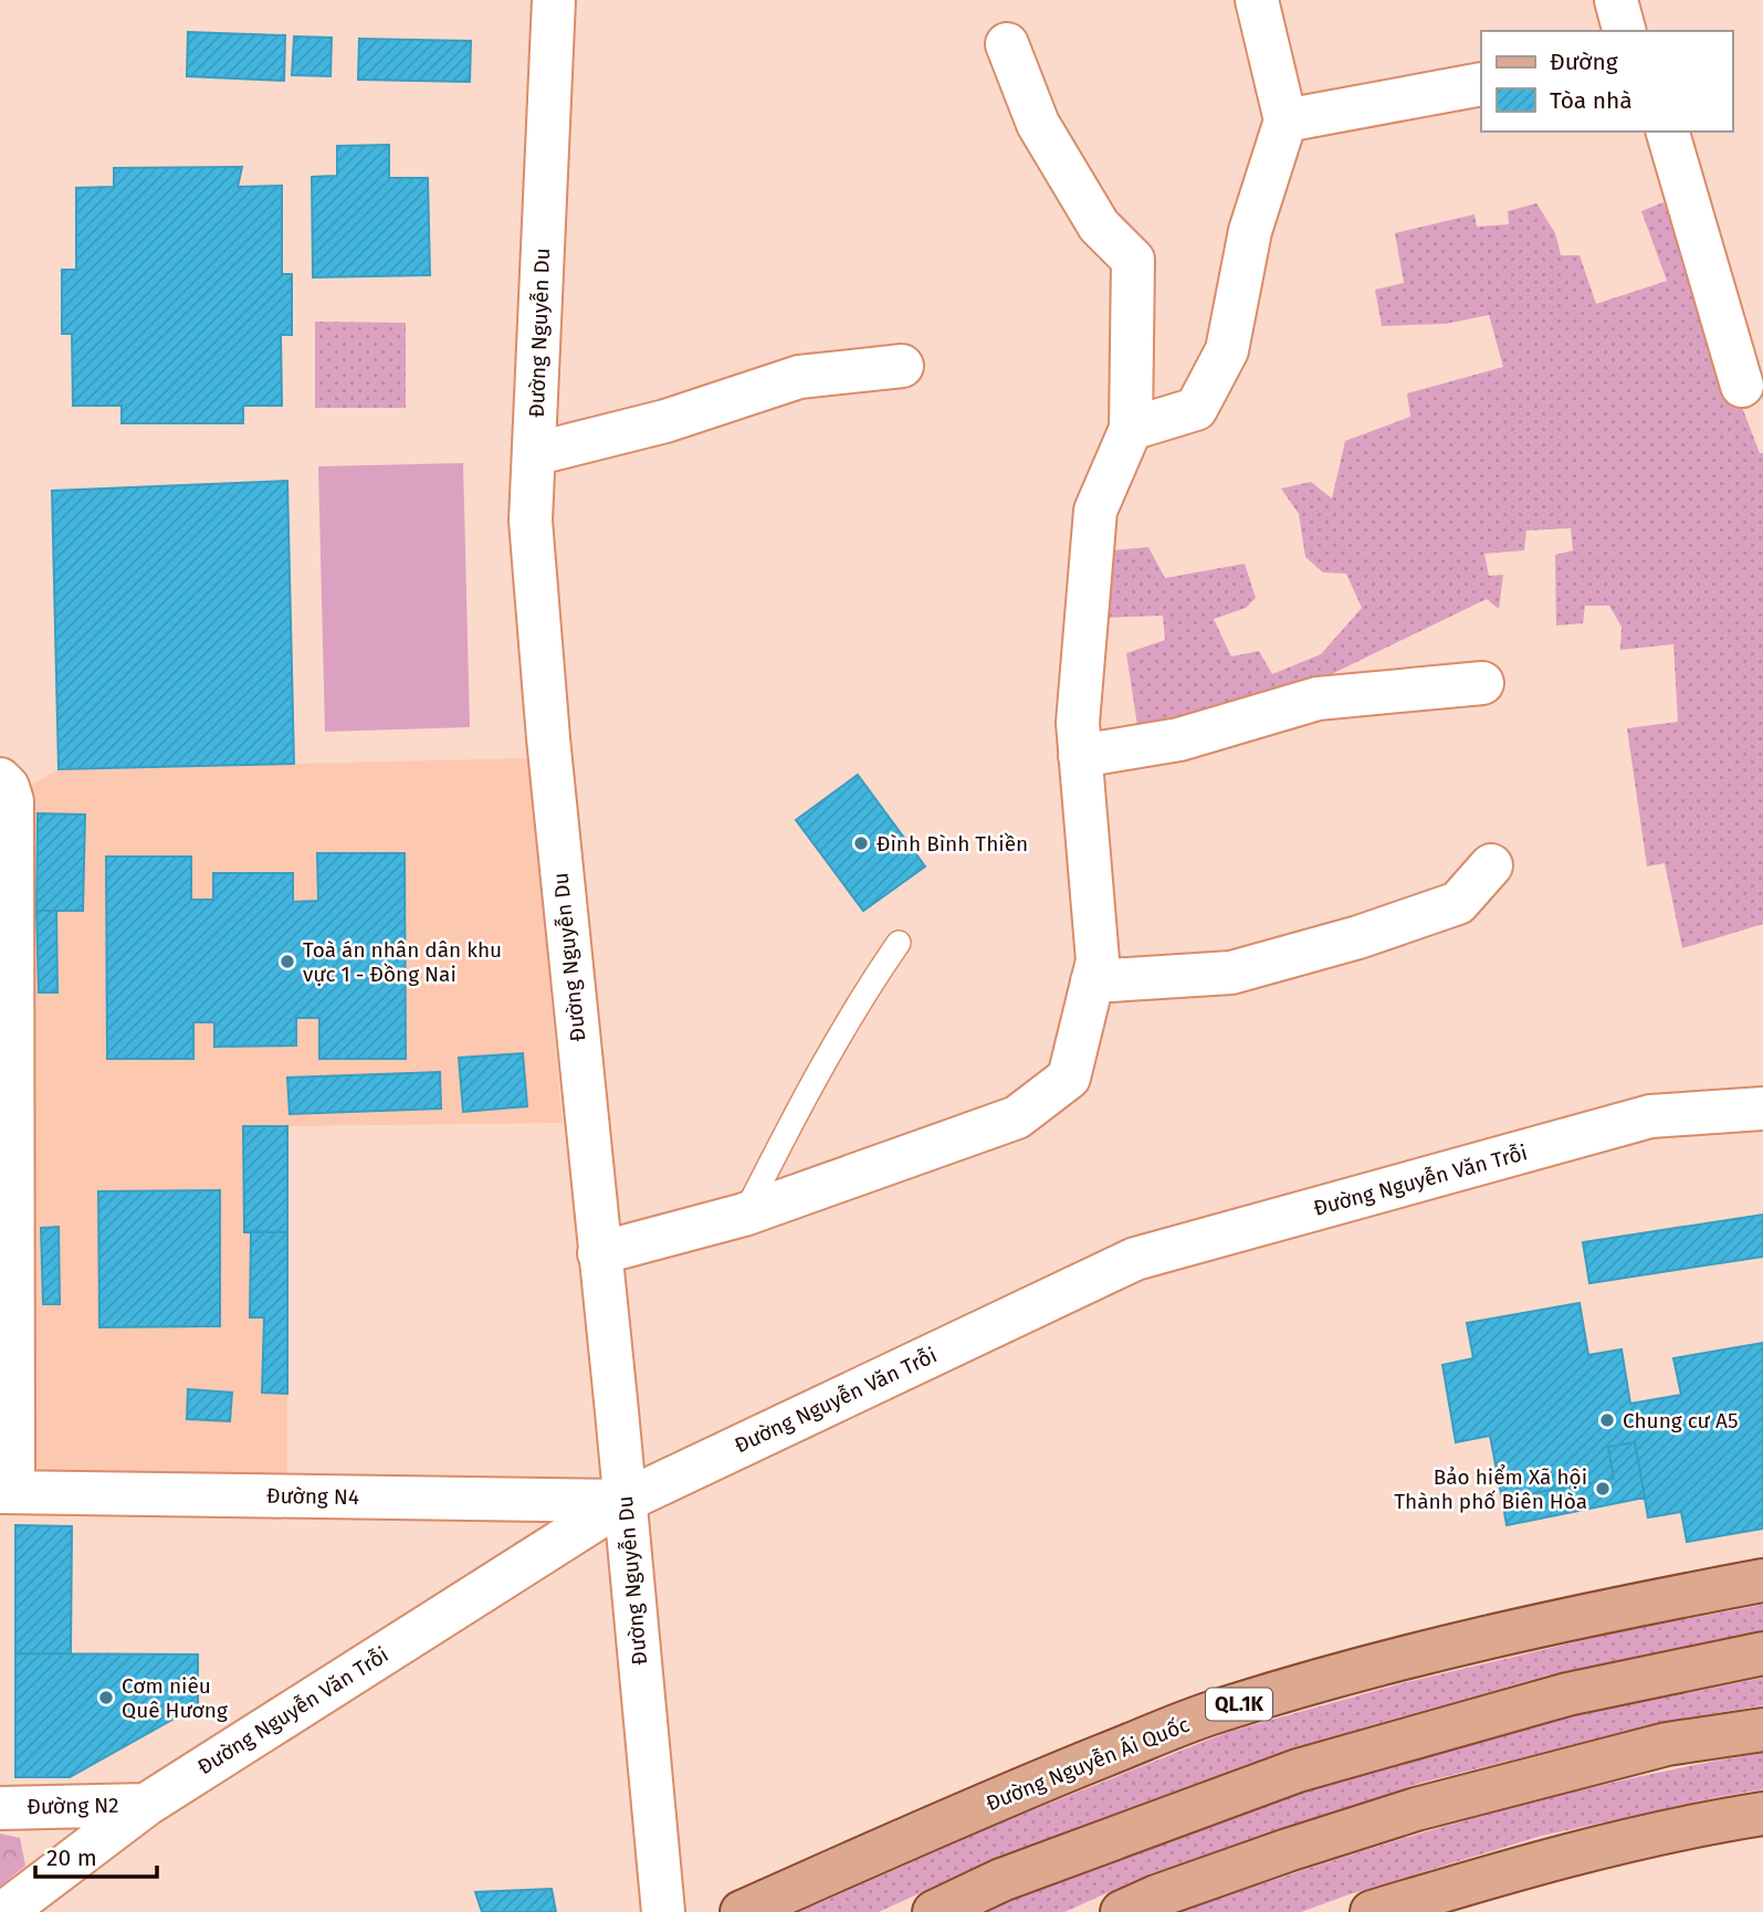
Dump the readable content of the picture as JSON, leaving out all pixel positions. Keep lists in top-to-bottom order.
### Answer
{
  "streets": {
    "main road": ["QL.1K", "Đường Nguyễn Ái Quốc"],
    "street": [
      "Đường Nguyễn Du",
      "Đường Nguyễn Văn Trỗi",
      "Đường N4",
      "Đường N2"
    ]
  },
  "crossings": [
    ["Đường Nguyễn Du", "Đường Nguyễn Văn Trỗi"],
    ["Đường Nguyễn Du", "Đường N4"],
    ["Đường Nguyễn Văn Trỗi", "Đường N4"],
    ["Đường Nguyễn Văn Trỗi", "Đường N2"]
  ],
  "places": [
    "Đình Bình Thiền",
    "Toà án nhân dân khu vực 1 - Đồng Nai",
    "Chung cư A5",
    "Bảo hiểm Xã hội Thành phố Biên Hòa",
    "Cơm niêu Quê Hương"
  ],
  "legend": ["Đường", "Tòa nhà"],
  "scale_bar": "20 m"
}
